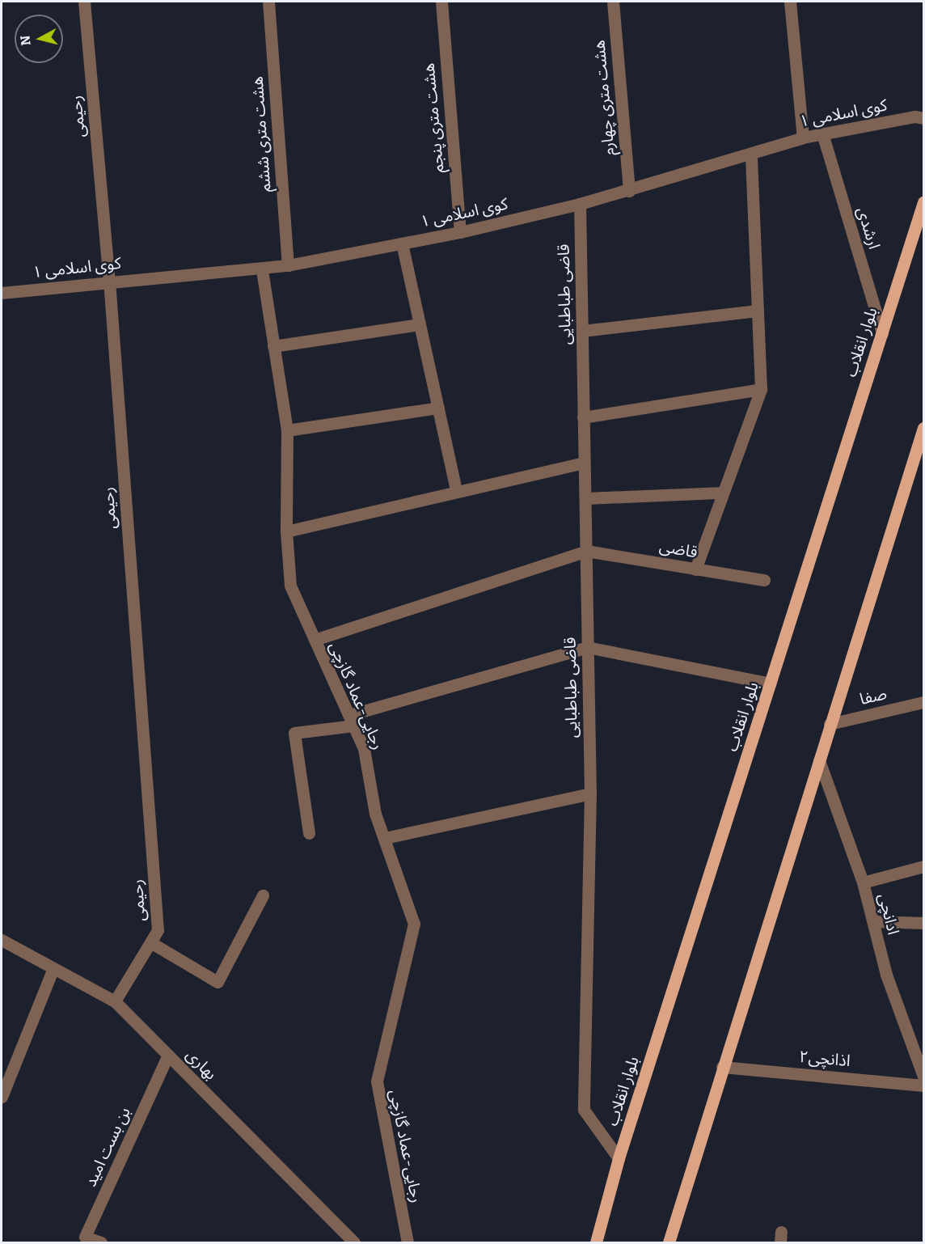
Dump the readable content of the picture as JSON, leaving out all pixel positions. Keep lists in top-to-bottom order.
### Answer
{
  "streets": {
    "main road": ["بلوار انقلاب"],
    "street": [
      "هشت متری چهارم",
      "کوی اسلامی ۱",
      "رحیمی",
      "هشت متری پنجم",
      "هشت متری ششم",
      "ارشدی",
      "قاضی طباطبایی",
      "قاضی",
      "رجایی-عماد گازچی",
      "صفا",
      "ادانچی",
      "اذانچی۲",
      "بهاری",
      "بن بست امید"
    ]
  },
  "crossings": [
    ["هشت متری چهارم", "کوی اسلامی ۱"],
    ["کوی اسلامی ۱", "رحیمی"],
    ["کوی اسلامی ۱", "هشت متری پنجم"],
    ["کوی اسلامی ۱", "هشت متری ششم"],
    ["کوی اسلامی ۱", "ارشدی"],
    ["کوی اسلامی ۱", "قاضی طباطبایی"],
    ["کوی اسلامی ۱", "رجایی-عماد گازچی"],
    ["رحیمی", "بهاری"],
    ["ارشدی", "بلوار انقلاب"],
    ["قاضی طباطبایی", "بلوار انقلاب"],
    ["قاضی طباطبایی", "قاضی"],
    ["بهاری", "بن بست امید"]
  ],
  "north": "left"
}
